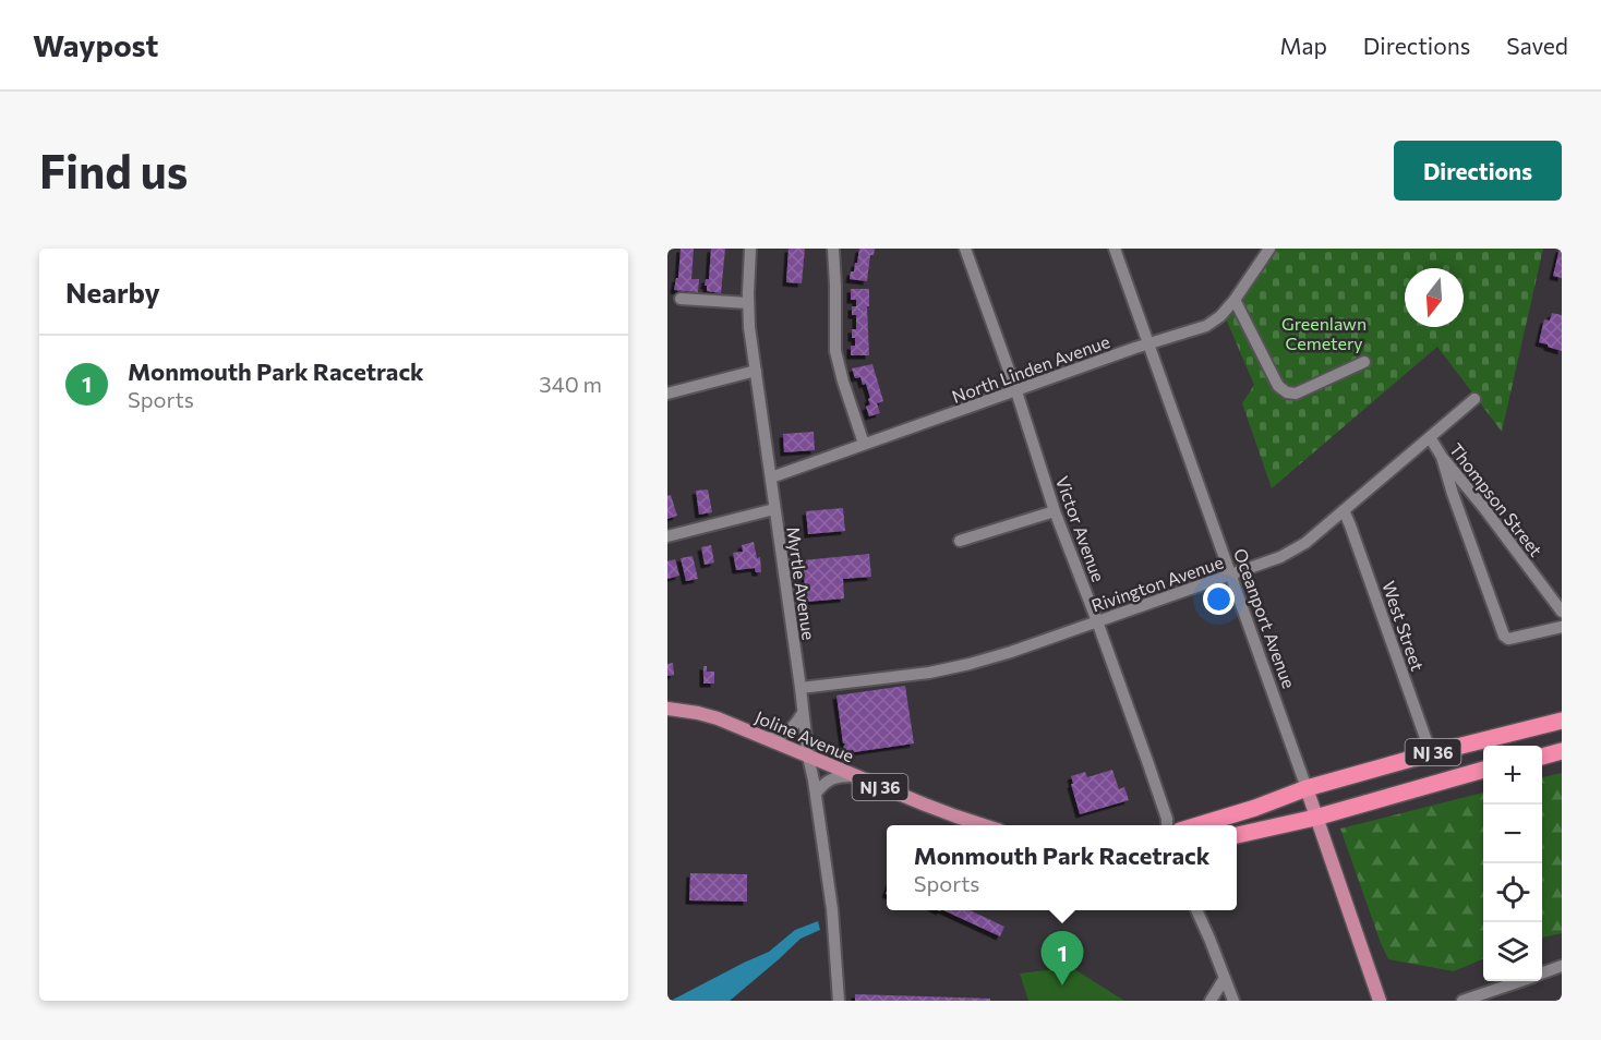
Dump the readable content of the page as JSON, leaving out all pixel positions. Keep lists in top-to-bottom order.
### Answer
{
  "streets": {
    "highway": ["NJ 36"],
    "main road": ["Oceanport Avenue", "Joline Avenue"],
    "street": [
      "North Linden Avenue",
      "Thompson Street",
      "Victor Avenue",
      "Myrtle Avenue",
      "Rivington Avenue",
      "West Street"
    ]
  },
  "crossings": [
    ["North Linden Avenue", "Victor Avenue"],
    ["North Linden Avenue", "Myrtle Avenue"],
    ["North Linden Avenue", "Oceanport Avenue"],
    ["Thompson Street", "Rivington Avenue"],
    ["Victor Avenue", "Rivington Avenue"],
    ["Myrtle Avenue", "Rivington Avenue"],
    ["Myrtle Avenue", "Joline Avenue"],
    ["Rivington Avenue", "Oceanport Avenue"],
    ["Rivington Avenue", "West Street"],
    ["Oceanport Avenue", "NJ 36"],
    ["West Street", "NJ 36"]
  ],
  "parks": ["Greenlawn Cemetery"],
  "north": "bottom",
  "page": {
    "header": "Waypost",
    "nav": ["Map", "Directions", "Saved"],
    "buttons": "Directions",
    "title": "Find us",
    "heading": "Nearby",
    "list": [
      {
        "mark": "1",
        "name": "Monmouth Park Racetrack",
        "note": "Sports",
        "value": "340 m"
      }
    ],
    "map_buttons": ["+", "−"],
    "popup": ["Monmouth Park Racetrack", "Sports"],
    "pins": "1"
  }
}
